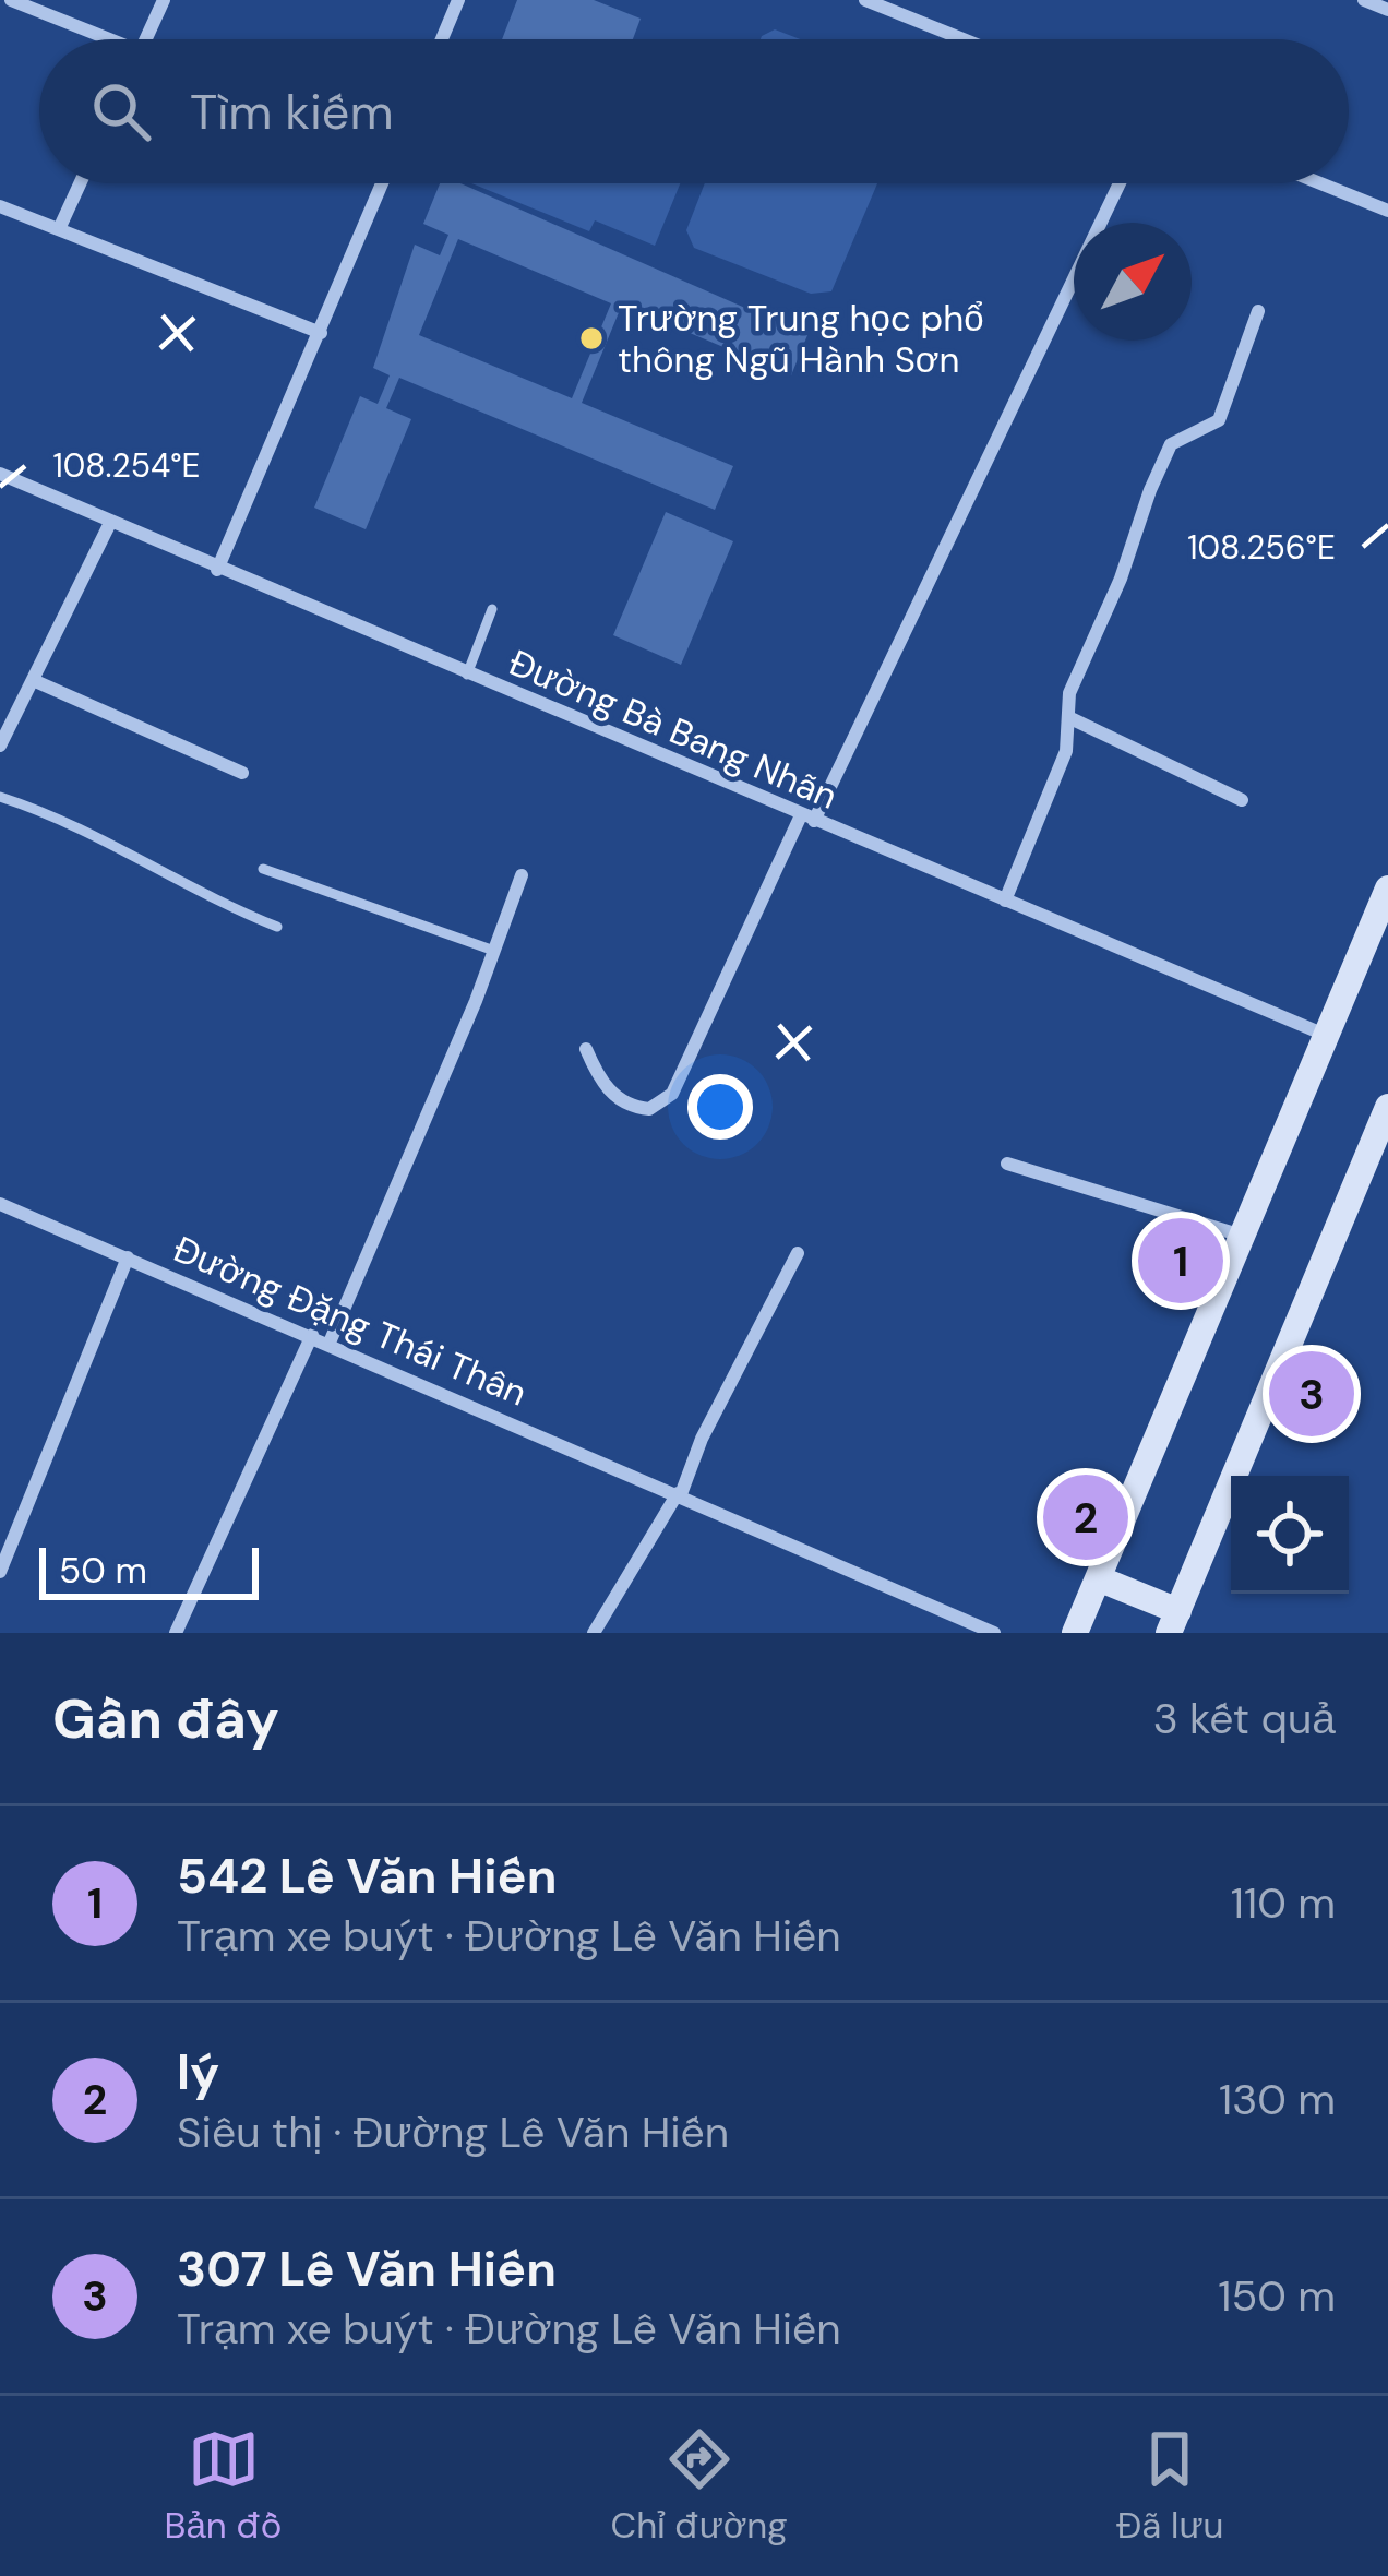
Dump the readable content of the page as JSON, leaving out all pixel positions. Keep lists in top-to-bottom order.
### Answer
{
  "streets": {
    "street": ["Đường Bà Bang Nhãn", "Đường Đặng Thái Thân"]
  },
  "places": ["Trường Trung học phổ thông Ngũ Hành Sơn"],
  "scale_bar": "50 m",
  "north": "top right",
  "page": {
    "search": "Tìm kiếm",
    "pins": ["1", "3", "2"],
    "scale": "50 m",
    "heading": ["Gần đây", "3 kết quả"],
    "list": [
      {
        "mark": "1",
        "name": "542 Lê Văn Hiến",
        "note": "Trạm xe buýt · Đường Lê Văn Hiến",
        "value": "110 m"
      },
      {
        "mark": "2",
        "name": "lý",
        "note": "Siêu thị · Đường Lê Văn Hiến",
        "value": "130 m"
      },
      {
        "mark": "3",
        "name": "307 Lê Văn Hiến",
        "note": "Trạm xe buýt · Đường Lê Văn Hiến",
        "value": "150 m"
      }
    ],
    "nav": ["Bản đồ", "Chỉ đường", "Đã lưu"]
  },
  "coordinates": ["108.254°E", "108.256°E"]
}
